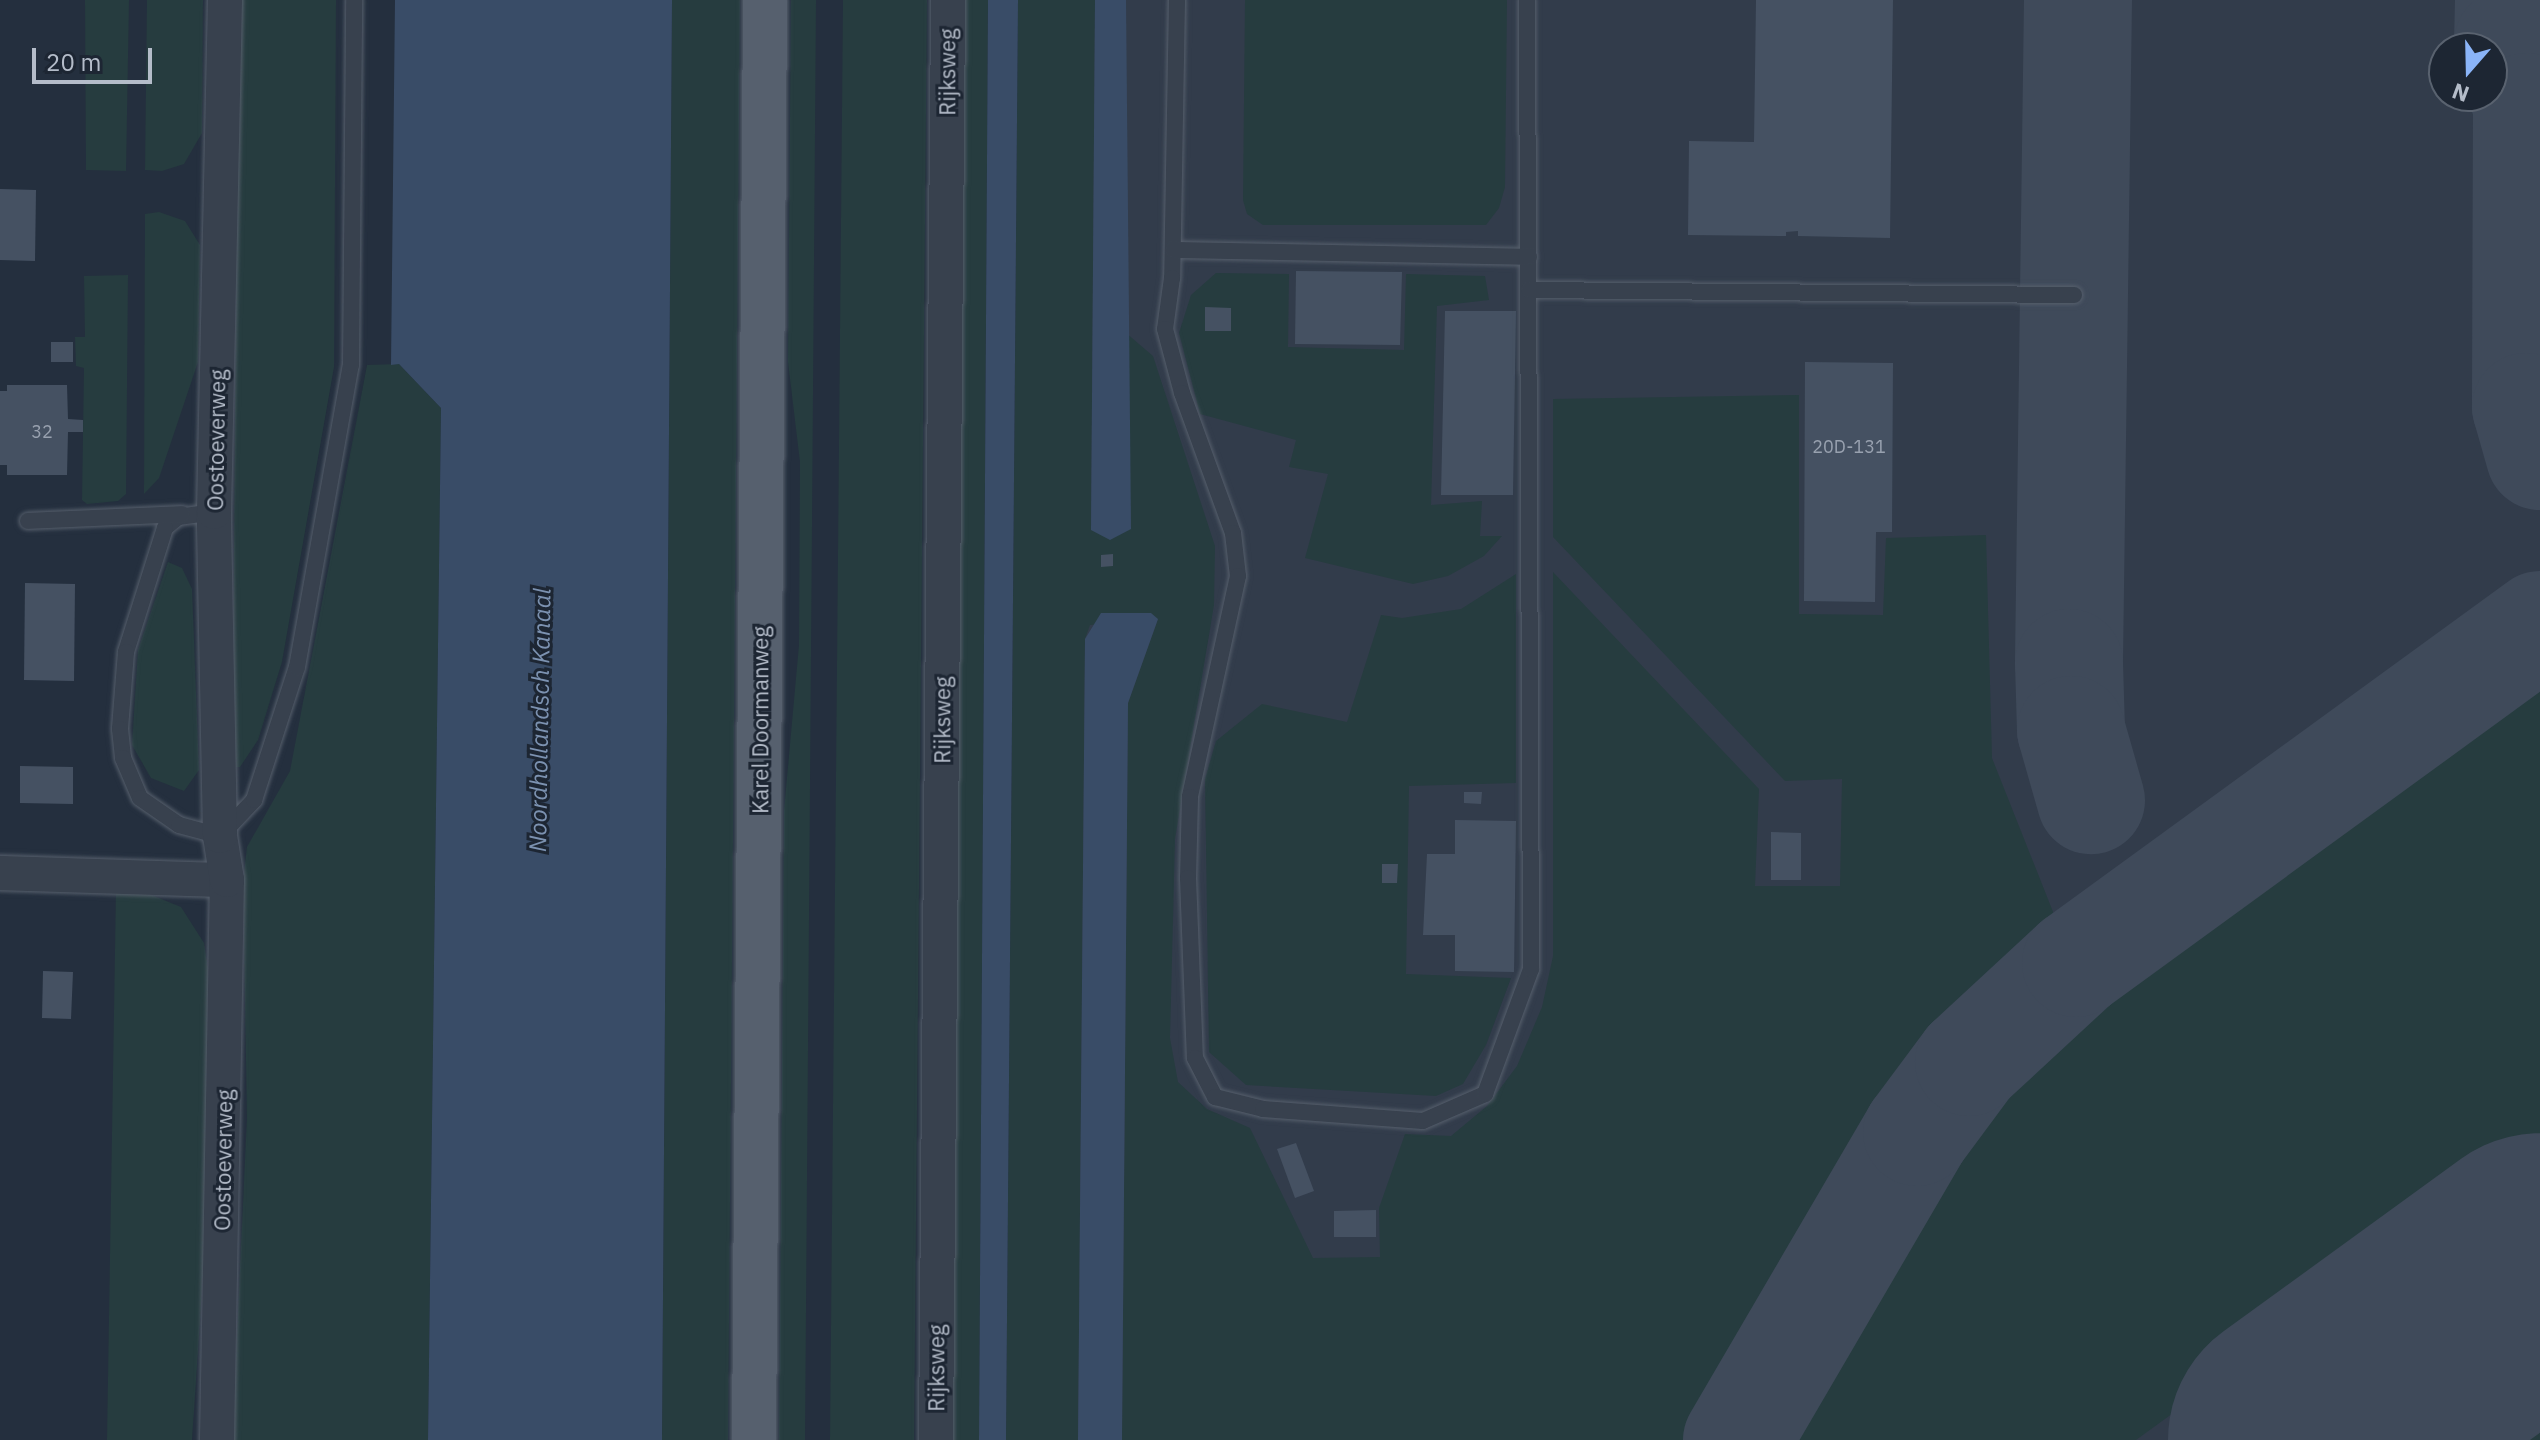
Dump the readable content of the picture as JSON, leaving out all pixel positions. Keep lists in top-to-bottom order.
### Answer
{
  "streets": {
    "main road": ["Karel Doormanweg"],
    "street": ["Rijksweg", "Oostoeverweg"]
  },
  "water": ["Noordhollandsch Kanaal"],
  "house_numbers": ["32", "20D-131"],
  "scale_bar": "20 m",
  "north": "bottom"
}
